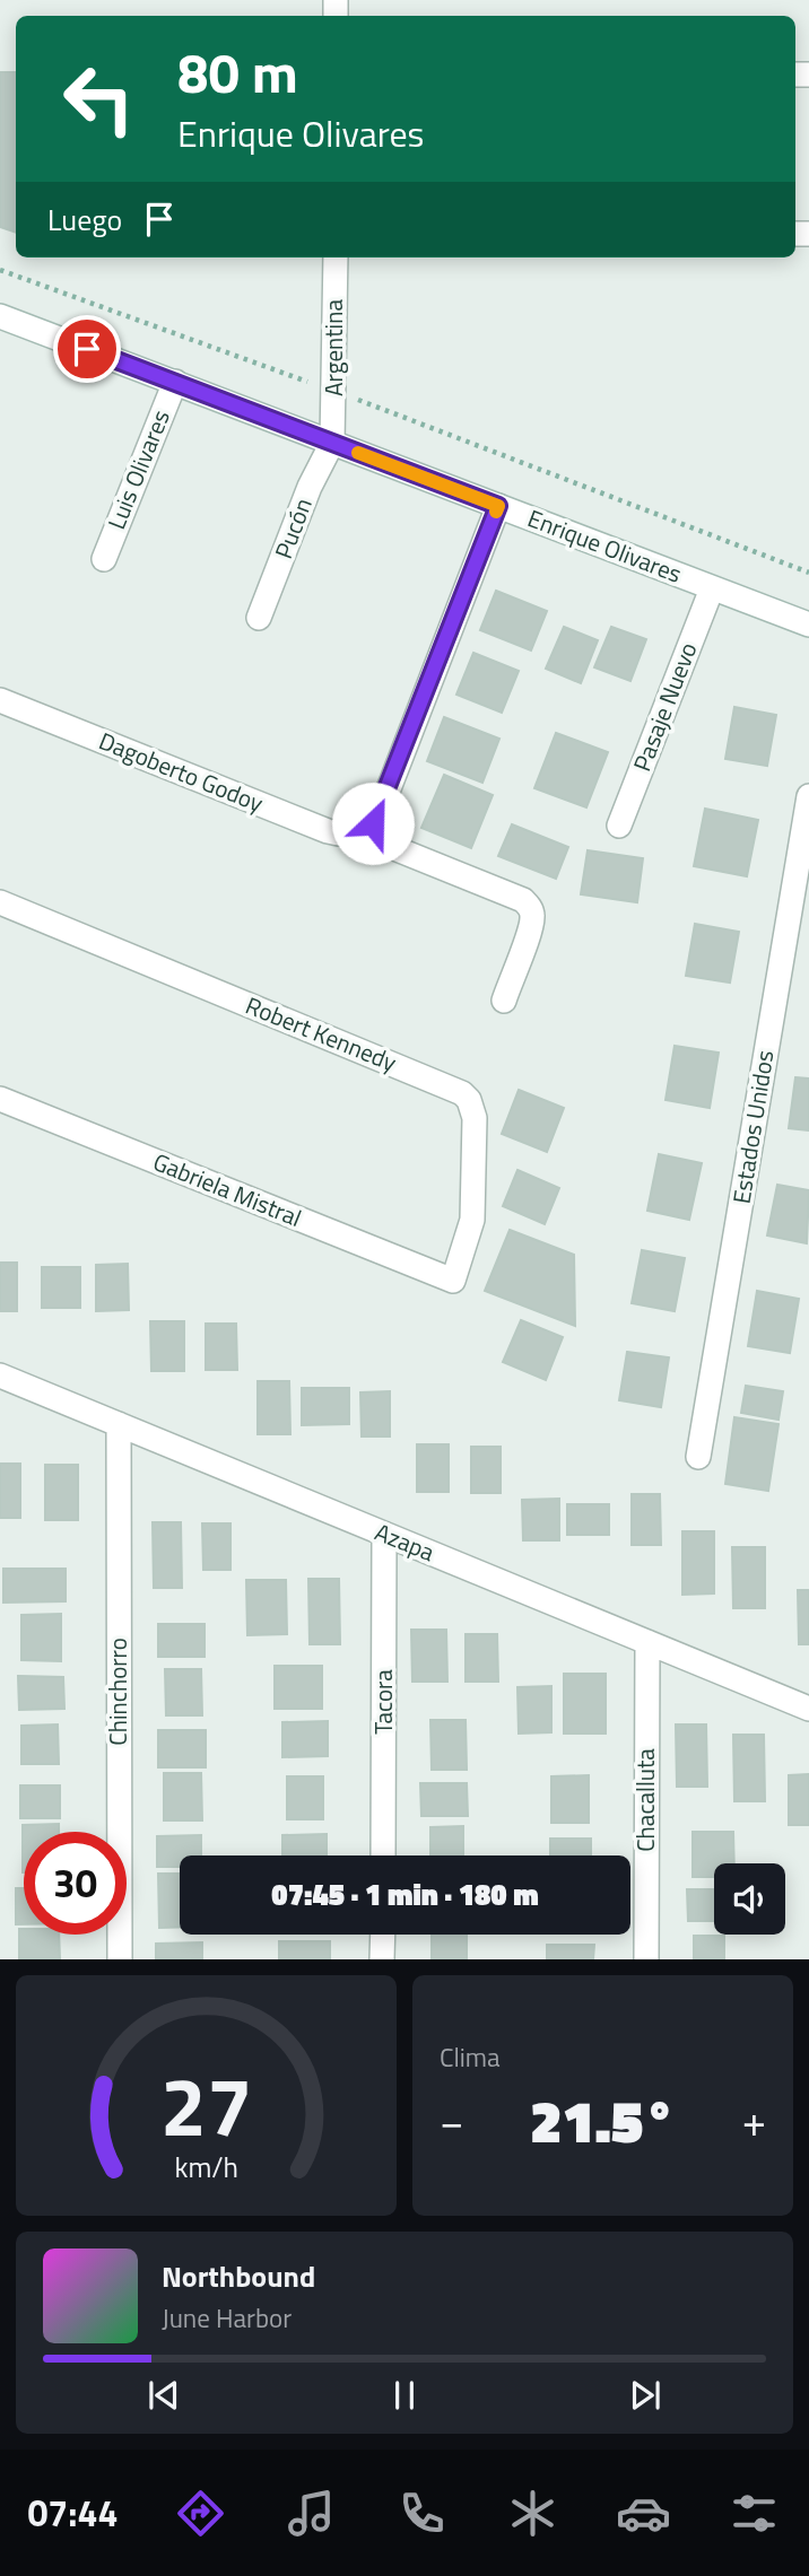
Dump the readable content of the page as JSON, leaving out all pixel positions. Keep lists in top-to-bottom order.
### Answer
{
  "streets": {
    "street": [
      "Argentina",
      "Luis Olivares",
      "Pucón",
      "Enrique Olivares",
      "Pasaje Nuevo",
      "Dagoberto Godoy",
      "Robert Kennedy",
      "Estados Unidos",
      "Gabriela Mistral",
      "Azapa",
      "Chinchorro",
      "Tacora",
      "Chacalluta"
    ]
  },
  "crossings": [
    ["Argentina", "Pucón"],
    ["Argentina", "Enrique Olivares"],
    ["Luis Olivares", "Enrique Olivares"],
    ["Pucón", "Enrique Olivares"],
    ["Enrique Olivares", "Pasaje Nuevo"],
    ["Robert Kennedy", "Gabriela Mistral"],
    ["Azapa", "Chinchorro"],
    ["Azapa", "Tacora"],
    ["Azapa", "Chacalluta"]
  ],
  "page": {
    "turn": ["80 m", "Enrique Olivares"],
    "then": "Luego",
    "limit": "30",
    "trip": "07:45 · 1 min · 180 m",
    "tile": "Clima",
    "heat": ["−", "21.5°", "+"],
    "song": ["Northbound", "June Harbor"],
    "tabs": "07:44",
    "gauge": ["27", "km/h"]
  }
}
